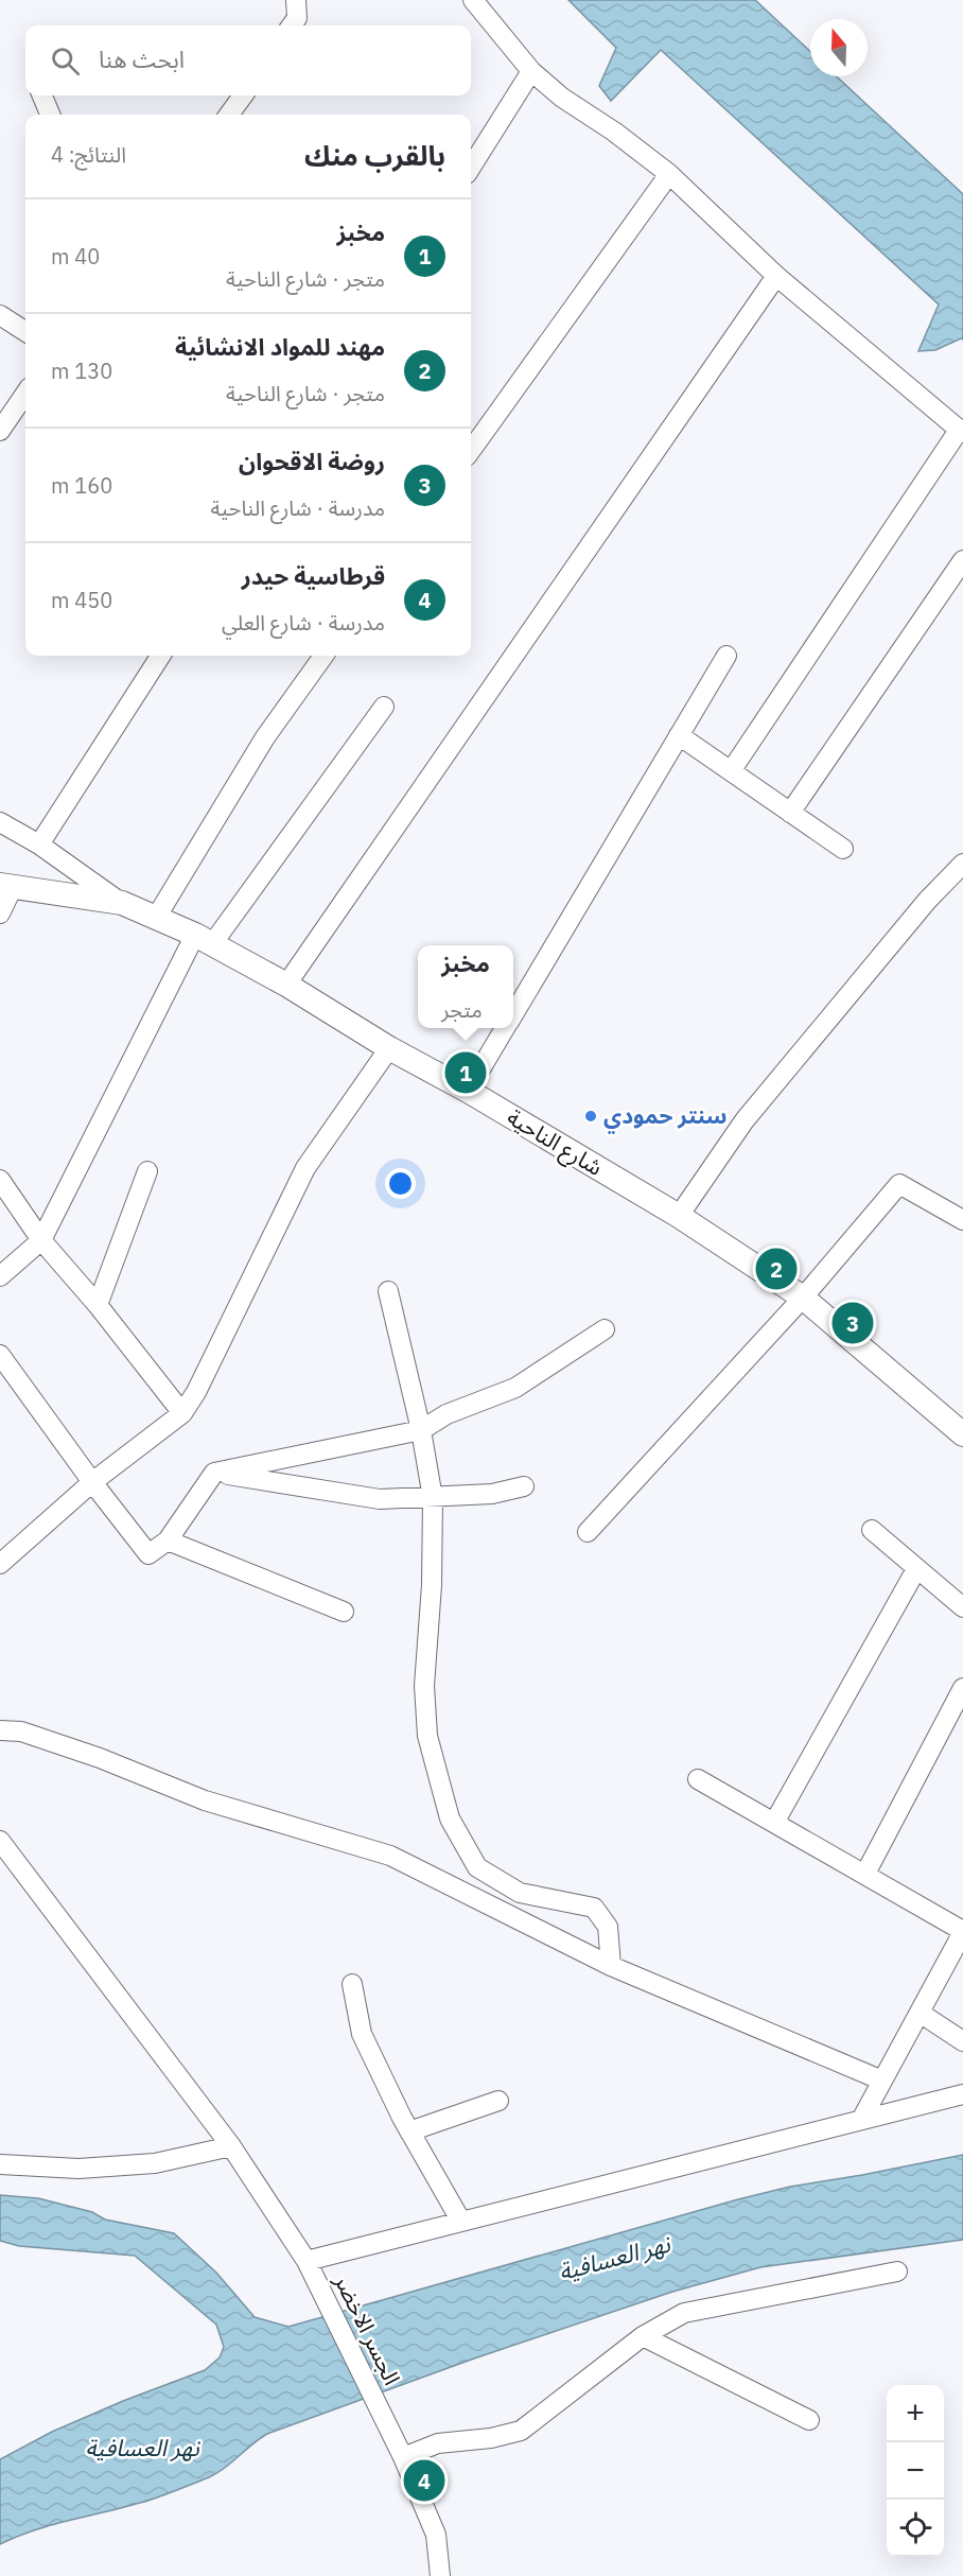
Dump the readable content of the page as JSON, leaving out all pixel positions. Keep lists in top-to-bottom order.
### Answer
{
  "streets": {
    "main road": ["شارع الناحية"],
    "street": ["الجسر الاخضر"]
  },
  "water": ["نهر العسافية"],
  "places": ["سنتر حمودي"],
  "north": "top",
  "page": {
    "search": "ابحث هنا",
    "heading": ["بالقرب منك", "النتائج: 4"],
    "list": [
      {
        "mark": "1",
        "name": "مخبز",
        "note": "متجر · شارع الناحية",
        "value": "40 m"
      },
      {
        "mark": "2",
        "name": "مهند للمواد الانشائية",
        "note": "متجر · شارع الناحية",
        "value": "130 m"
      },
      {
        "mark": "3",
        "name": "روضة الاقحوان",
        "note": "مدرسة · شارع الناحية",
        "value": "160 m"
      },
      {
        "mark": "4",
        "name": "قرطاسية حيدر",
        "note": "مدرسة · شارع العلي",
        "value": "450 m"
      }
    ],
    "popup": ["مخبز", "متجر"],
    "pins": [
      "1",
      "2",
      "3",
      "4"
    ],
    "map_buttons": ["+", "−"]
  }
}
